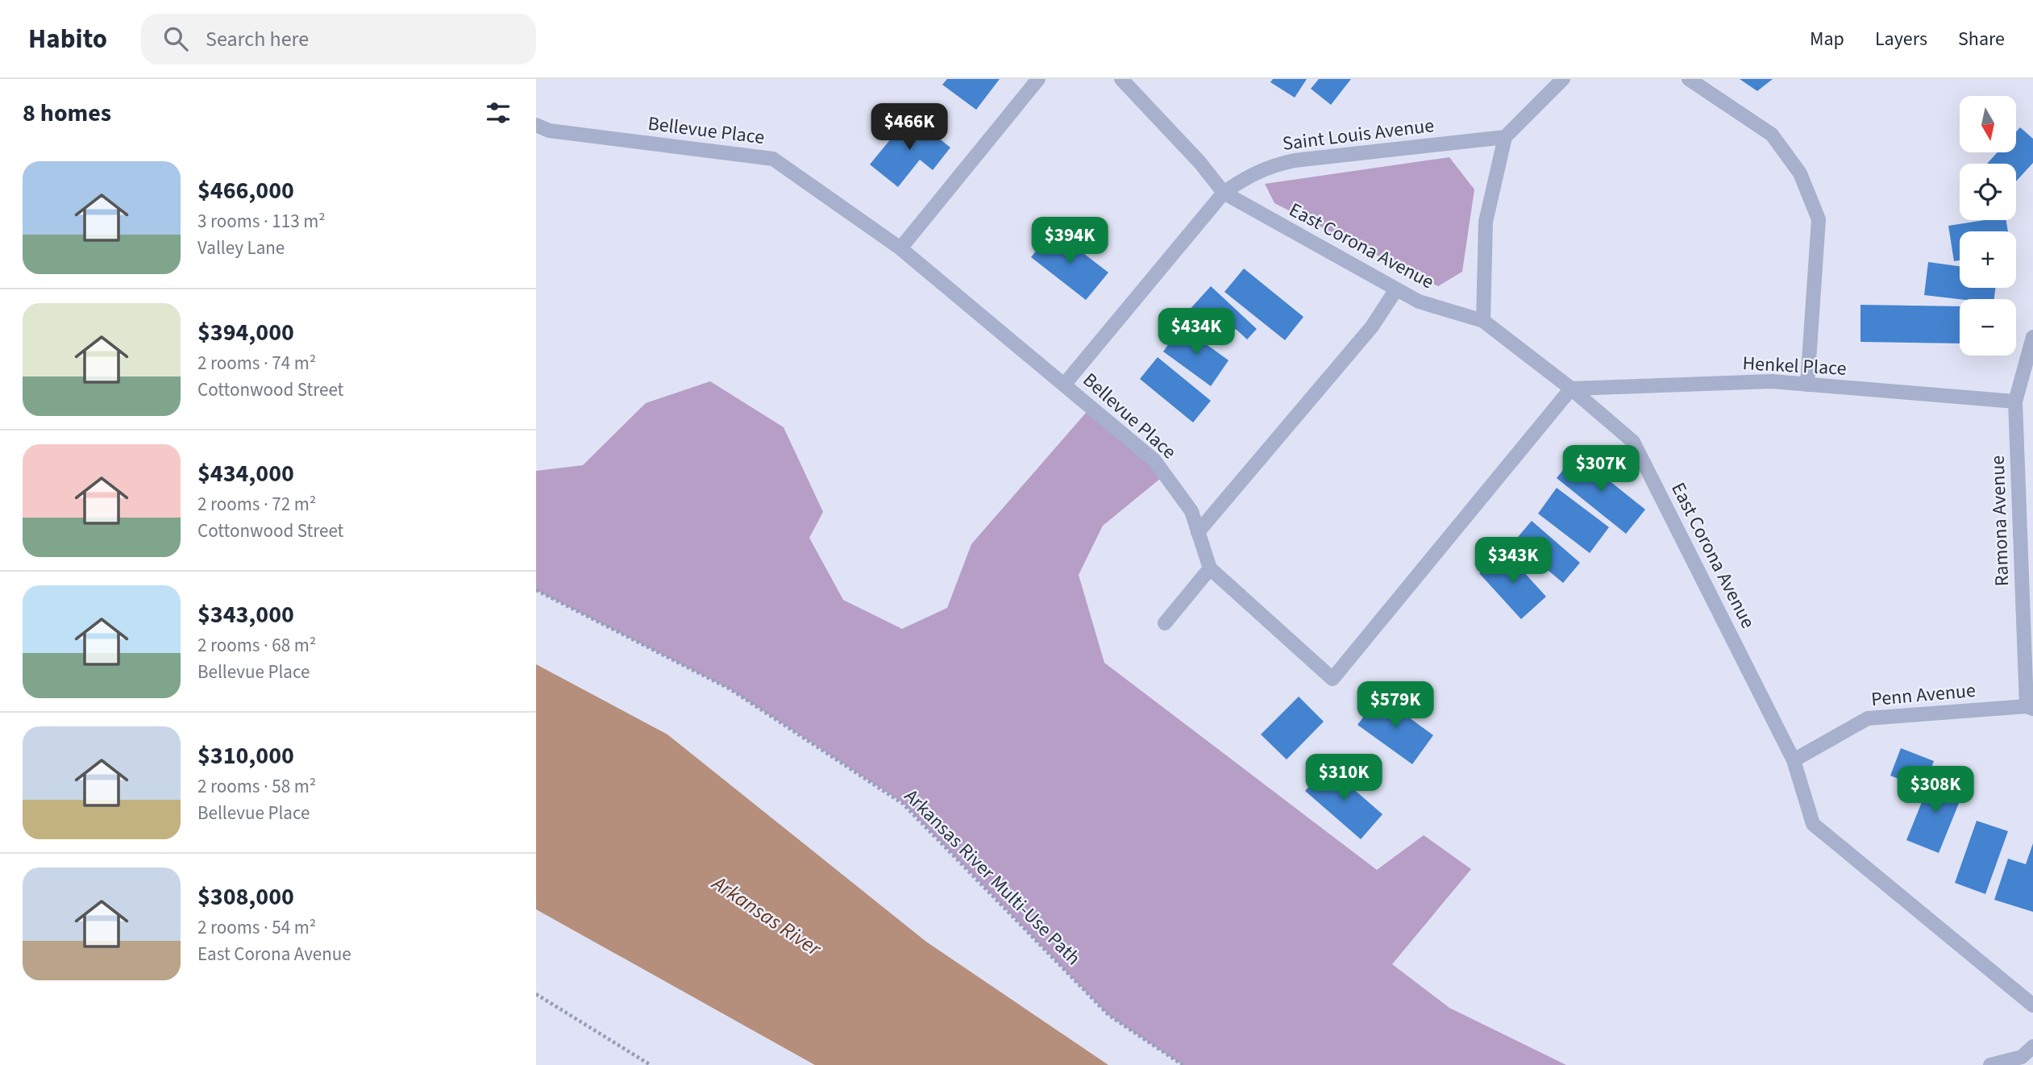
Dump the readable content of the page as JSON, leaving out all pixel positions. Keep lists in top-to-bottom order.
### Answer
{
  "streets": {
    "street": [
      "Bellevue Place",
      "Saint Louis Avenue",
      "East Corona Avenue",
      "Henkel Place",
      "Ramona Avenue",
      "Penn Avenue"
    ],
    "path": ["Arkansas River Multi-Use Path"]
  },
  "crossings": [
    ["Bellevue Place", "Saint Louis Avenue"],
    ["Bellevue Place", "East Corona Avenue"],
    ["Bellevue Place", "Henkel Place"],
    ["Saint Louis Avenue", "East Corona Avenue"],
    ["East Corona Avenue", "Henkel Place"],
    ["East Corona Avenue", "Penn Avenue"],
    ["Henkel Place", "Ramona Avenue"],
    ["Ramona Avenue", "Penn Avenue"]
  ],
  "water": ["Arkansas River"],
  "north": "bottom",
  "page": {
    "header": "Habito",
    "search": "Search here",
    "nav": ["Map", "Layers", "Share"],
    "heading": "8 homes",
    "map_buttons": ["+", "−"],
    "price": [
      "$466K",
      "$394K",
      "$434K",
      "$307K",
      "$343K",
      "$579K",
      "$310K",
      "$308K"
    ],
    "list": [
      {
        "name": "$466,000",
        "note": "3 rooms · 113 m² · Valley Lane"
      },
      {
        "name": "$394,000",
        "note": "2 rooms · 74 m² · Cottonwood Street"
      },
      {
        "name": "$434,000",
        "note": "2 rooms · 72 m² · Cottonwood Street"
      },
      {
        "name": "$343,000",
        "note": "2 rooms · 68 m² · Bellevue Place"
      },
      {
        "name": "$310,000",
        "note": "2 rooms · 58 m² · Bellevue Place"
      },
      {
        "name": "$308,000",
        "note": "2 rooms · 54 m² · East Corona Avenue"
      }
    ]
  }
}
